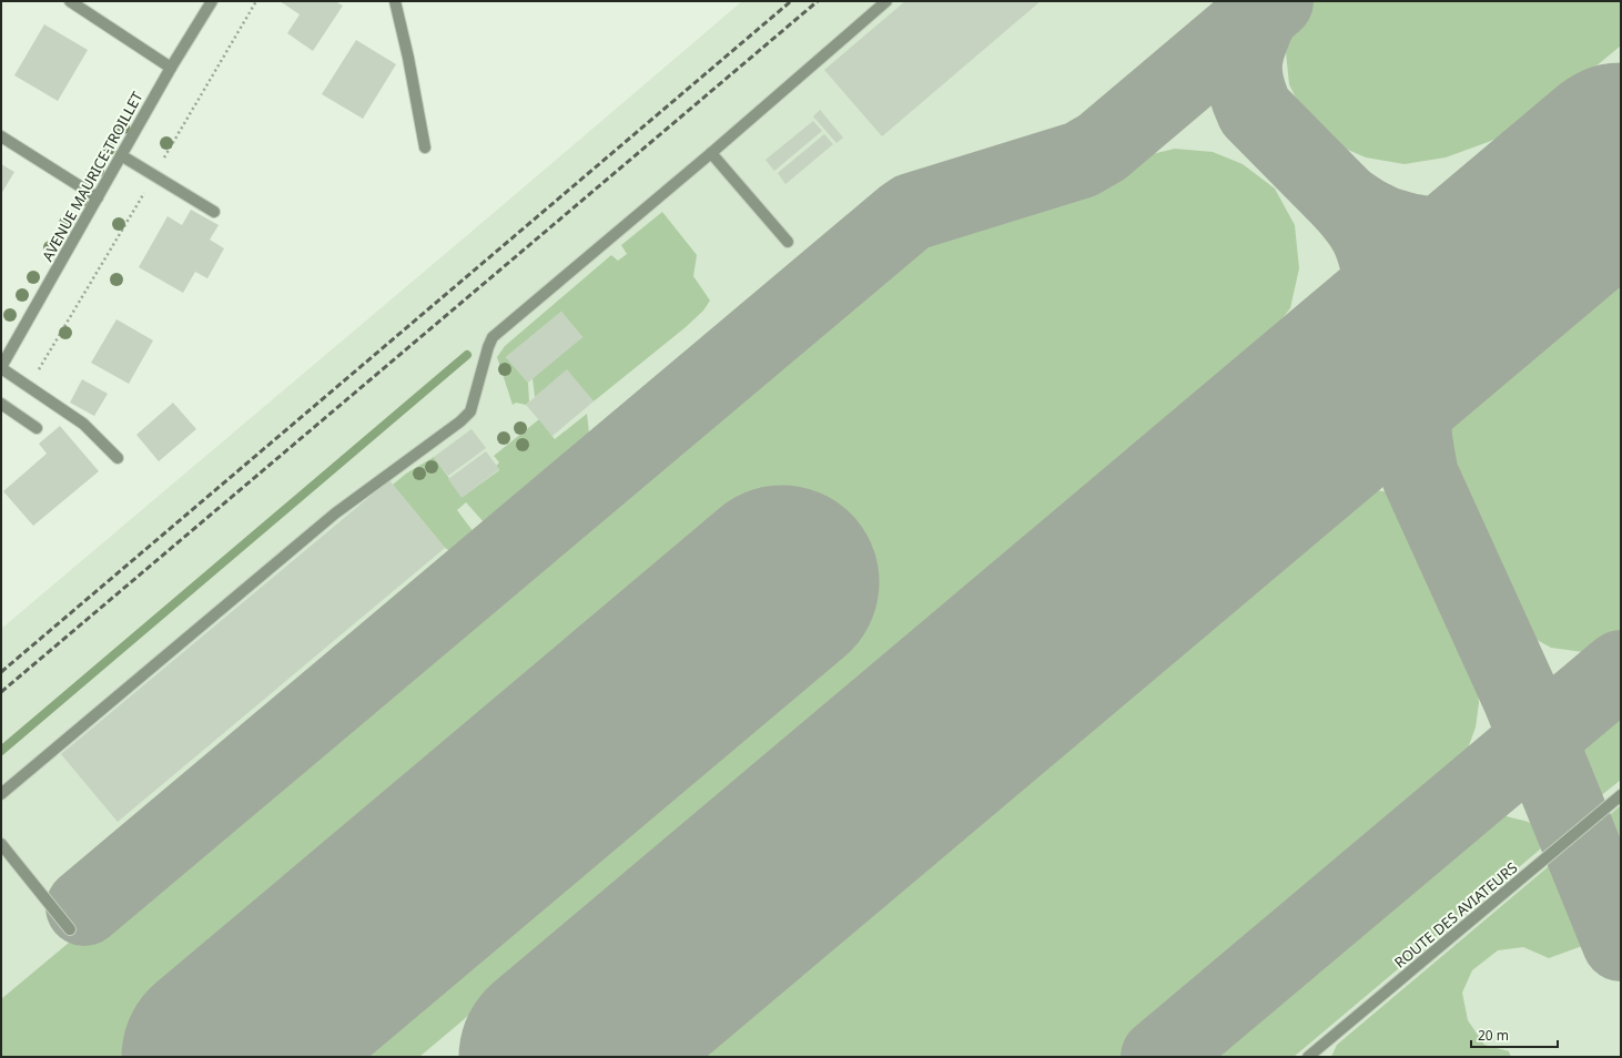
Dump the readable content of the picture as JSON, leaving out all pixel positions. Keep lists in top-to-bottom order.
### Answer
{
  "streets": {
    "street": ["AVENUE MAURICE-TROILLET", "ROUTE DES AVIATEURS"]
  },
  "scale_bar": "20 m"
}
